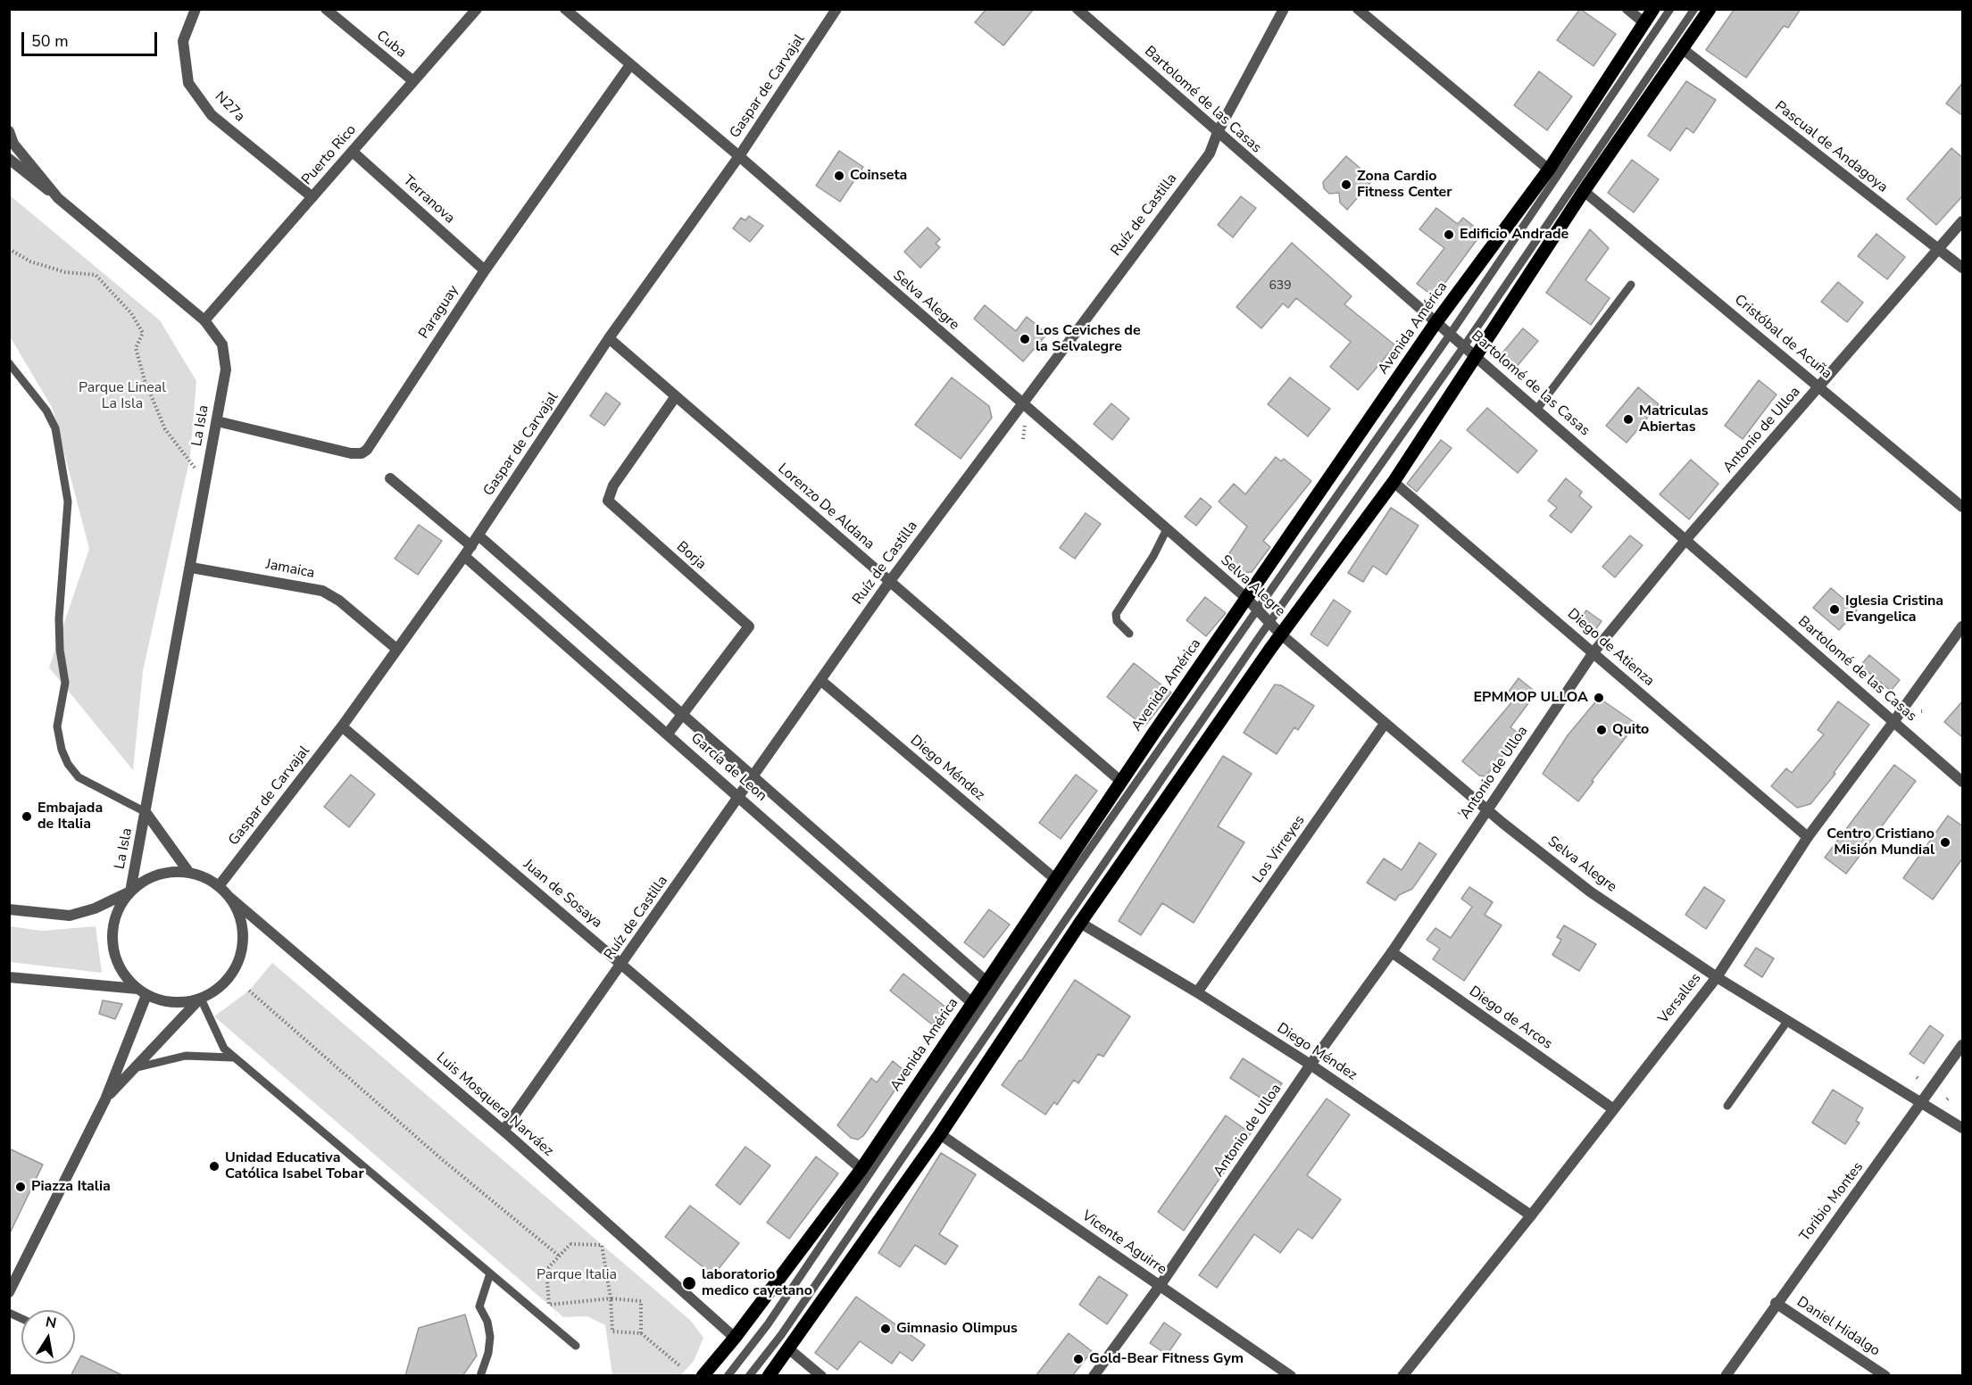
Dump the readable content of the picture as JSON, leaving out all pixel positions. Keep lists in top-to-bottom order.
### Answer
{
  "streets": {
    "main road": ["Avenida América"],
    "street": [
      "Cuba",
      "Gaspar de Carvajal",
      "Bartolomé de las Casas",
      "N27a",
      "Pascual de Andagoya",
      "Puerto Rico",
      "Terranova",
      "Ruíz de Castilla",
      "Selva Alegre",
      "Paraguay",
      "Cristóbal de Acuña",
      "La Isla",
      "Antonio de Ulloa",
      "Lorenzo De Aldana",
      "Borja",
      "Jamaica",
      "Diego de Atienza",
      "García de Leon",
      "Diego Méndez",
      "Los Virreyes",
      "Juan de Sosaya",
      "Versalles",
      "Diego de Arcos",
      "Luis Mosquera Narváez",
      "Toribio Montes",
      "Vicente Aguirre",
      "Daniel Hidalgo"
    ]
  },
  "crossings": [
    ["Cuba", "Puerto Rico"],
    ["Gaspar de Carvajal", "Selva Alegre"],
    ["Gaspar de Carvajal", "La Isla"],
    ["Gaspar de Carvajal", "Lorenzo De Aldana"],
    ["Gaspar de Carvajal", "Jamaica"],
    ["Gaspar de Carvajal", "García de Leon"],
    ["Gaspar de Carvajal", "Juan de Sosaya"],
    ["Gaspar de Carvajal", "Luis Mosquera Narváez"],
    ["Bartolomé de las Casas", "Ruíz de Castilla"],
    ["Bartolomé de las Casas", "Avenida América"],
    ["Bartolomé de las Casas", "Antonio de Ulloa"],
    ["Bartolomé de las Casas", "Versalles"],
    ["N27a", "Puerto Rico"],
    ["Pascual de Andagoya", "Antonio de Ulloa"],
    ["Puerto Rico", "Terranova"],
    ["Puerto Rico", "La Isla"],
    ["Terranova", "Paraguay"],
    ["Ruíz de Castilla", "Selva Alegre"],
    ["Ruíz de Castilla", "Lorenzo De Aldana"],
    ["Ruíz de Castilla", "García de Leon"],
    ["Ruíz de Castilla", "Diego Méndez"],
    ["Ruíz de Castilla", "Juan de Sosaya"],
    ["Ruíz de Castilla", "Luis Mosquera Narváez"],
    ["Selva Alegre", "Paraguay"],
    ["Selva Alegre", "Avenida América"],
    ["Selva Alegre", "Antonio de Ulloa"],
    ["Selva Alegre", "Los Virreyes"],
    ["Selva Alegre", "Versalles"],
    ["Selva Alegre", "Toribio Montes"],
    ["Paraguay", "La Isla"],
    ["Avenida América", "Lorenzo De Aldana"],
    ["Avenida América", "García de Leon"],
    ["Avenida América", "Diego Méndez"],
    ["Avenida América", "Juan de Sosaya"],
    ["Avenida América", "Luis Mosquera Narváez"],
    ["Cristóbal de Acuña", "Antonio de Ulloa"],
    ["La Isla", "Jamaica"],
    ["La Isla", "Luis Mosquera Narváez"],
    ["Antonio de Ulloa", "Diego de Atienza"],
    ["Antonio de Ulloa", "Diego Méndez"],
    ["Antonio de Ulloa", "Diego de Arcos"],
    ["Antonio de Ulloa", "Vicente Aguirre"],
    ["Lorenzo De Aldana", "Borja"],
    ["Borja", "García de Leon"],
    ["Diego de Atienza", "Versalles"],
    ["Diego Méndez", "Los Virreyes"],
    ["Diego Méndez", "Versalles"],
    ["Versalles", "Diego de Arcos"],
    ["Toribio Montes", "Daniel Hidalgo"]
  ],
  "parks": ["Parque Lineal La Isla", "Parque Italia"],
  "places": [
    "Coinseta",
    "Zona Cardio Fitness Center",
    "Edificio Andrade",
    "Los Ceviches de la Selvalegre",
    "Matriculas Abiertas",
    "Iglesia Cristina Evangelica",
    "EPMMOP ULLOA",
    "Quito",
    "Embajada de Italia",
    "Centro Cristiano Misión Mundial",
    "Unidad Educativa Católica Isabel Tobar",
    "Piazza Italia",
    "laboratorio medico cayetano",
    "Gimnasio Olimpus",
    "Gold-Bear Fitness Gym"
  ],
  "house_numbers": ["639"],
  "scale_bar": "50 m",
  "north": "top"
}
